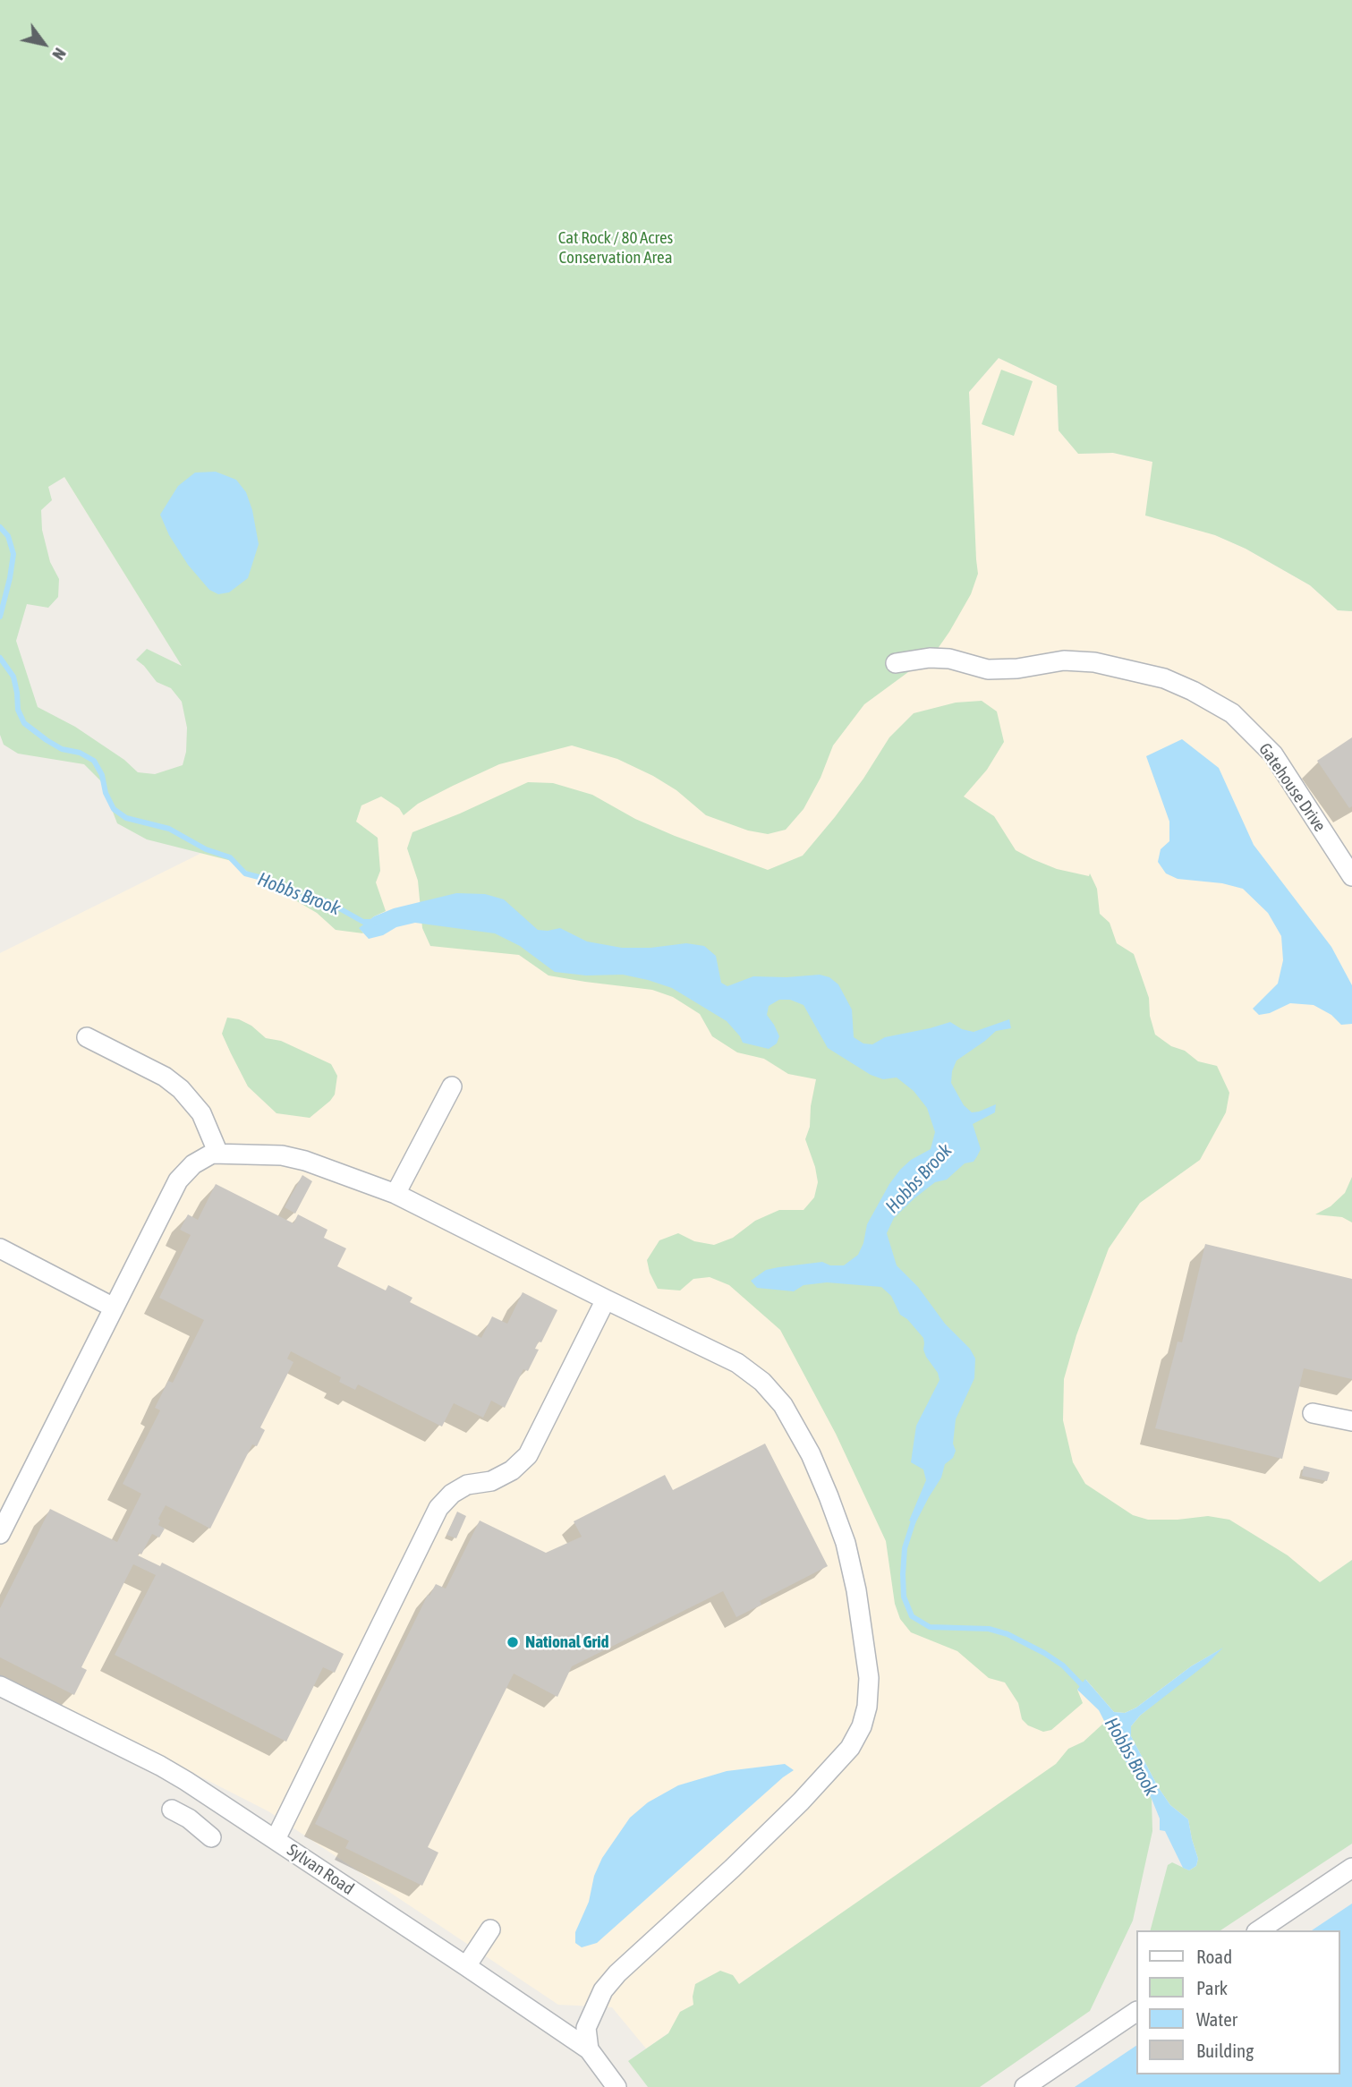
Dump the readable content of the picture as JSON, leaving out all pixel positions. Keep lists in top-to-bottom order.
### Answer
{
  "streets": {
    "street": ["Gatehouse Drive", "Sylvan Road"]
  },
  "water": ["Hobbs Brook"],
  "parks": ["Cat Rock / 80 Acres Conservation Area"],
  "places": ["National Grid"],
  "legend": [
    "Road",
    "Park",
    "Water",
    "Building"
  ],
  "north": "bottom right"
}
